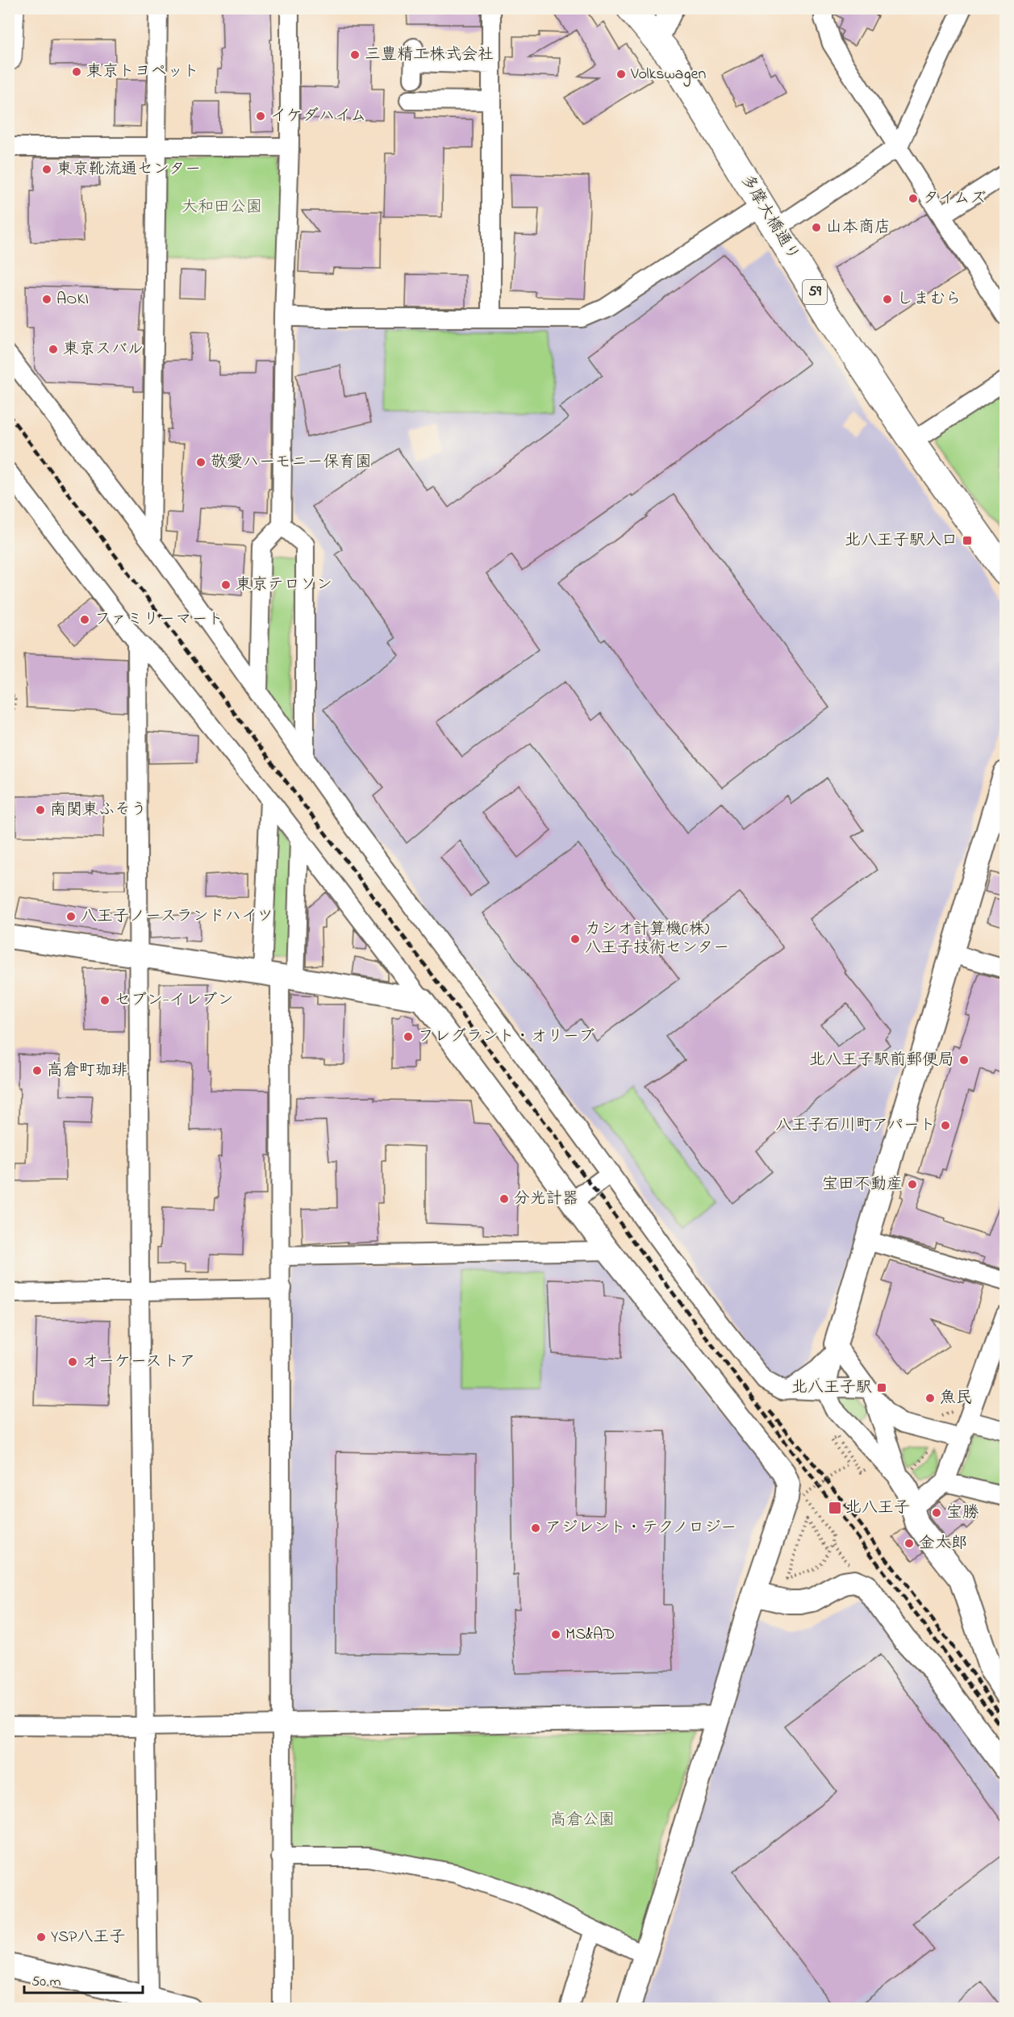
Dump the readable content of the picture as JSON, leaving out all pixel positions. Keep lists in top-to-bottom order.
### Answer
{
  "streets": {
    "main road": ["多摩大橋通り", "59"]
  },
  "parks": ["大和田公園", "高倉公園"],
  "places": {
    "other": [
      "三豊精工株式会社",
      "東京トヨペット",
      "Volkswagen",
      "イケダハイム",
      "東京靴流通センター",
      "タイムズ",
      "山本商店",
      "AOKI",
      "しまむら",
      "東京スバル",
      "敬愛ハーモニー保育園",
      "東京テロソン",
      "ファミリーマート",
      "南関東ふそう",
      "八王子ノースランドハイツ",
      "カシオ計算機(株) 八王子技術センター",
      "セブン-イレブン",
      "フレグラント・オリーブ",
      "北八王子駅前郵便局",
      "高倉町珈琲",
      "八王子石川町アパート",
      "宝田不動産",
      "分光計器",
      "オーケーストア",
      "魚民",
      "宝勝",
      "アジレント・テクノロジー",
      "金太郎",
      "MS&AD",
      "YSP八王子"
    ],
    "transit": ["北八王子駅入口", "北八王子駅", "北八王子"]
  },
  "scale_bar": "50 m"
}
